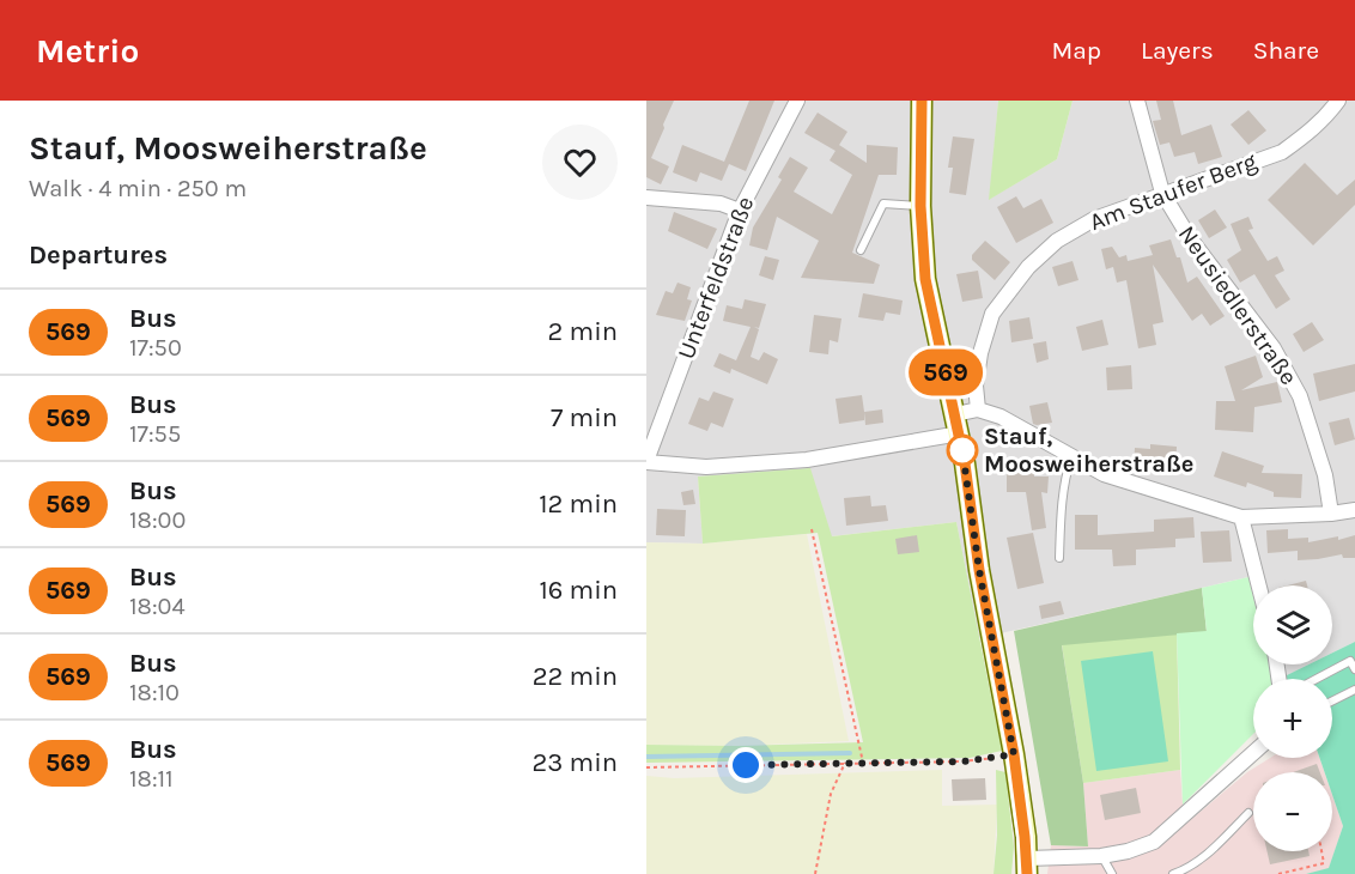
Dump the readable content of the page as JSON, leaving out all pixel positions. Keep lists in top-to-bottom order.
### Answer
{
  "streets": {
    "street": ["Am Staufer Berg", "Unterfeldstraße", "Neusiedlerstraße"]
  },
  "crossings": [
    ["Am Staufer Berg", "Neusiedlerstraße"]
  ],
  "places": ["Stauf, Moosweiherstraße"],
  "lines": ["bus line 569"],
  "page": {
    "header": "Metrio",
    "nav": ["Map", "Layers", "Share"],
    "heading": [
      ["Stauf, Moosweiherstraße", "Walk · 4 min · 250 m"],
      "Departures"
    ],
    "on_map": "569",
    "list": [
      {
        "mark": "569",
        "name": "Bus",
        "note": "17:50",
        "value": "2 min"
      },
      {
        "mark": "569",
        "name": "Bus",
        "note": "17:55",
        "value": "7 min"
      },
      {
        "mark": "569",
        "name": "Bus",
        "note": "18:00",
        "value": "12 min"
      },
      {
        "mark": "569",
        "name": "Bus",
        "note": "18:04",
        "value": "16 min"
      },
      {
        "mark": "569",
        "name": "Bus",
        "note": "18:10",
        "value": "22 min"
      },
      {
        "mark": "569",
        "name": "Bus",
        "note": "18:11",
        "value": "23 min"
      }
    ],
    "map_buttons": ["+", "−"]
  }
}
